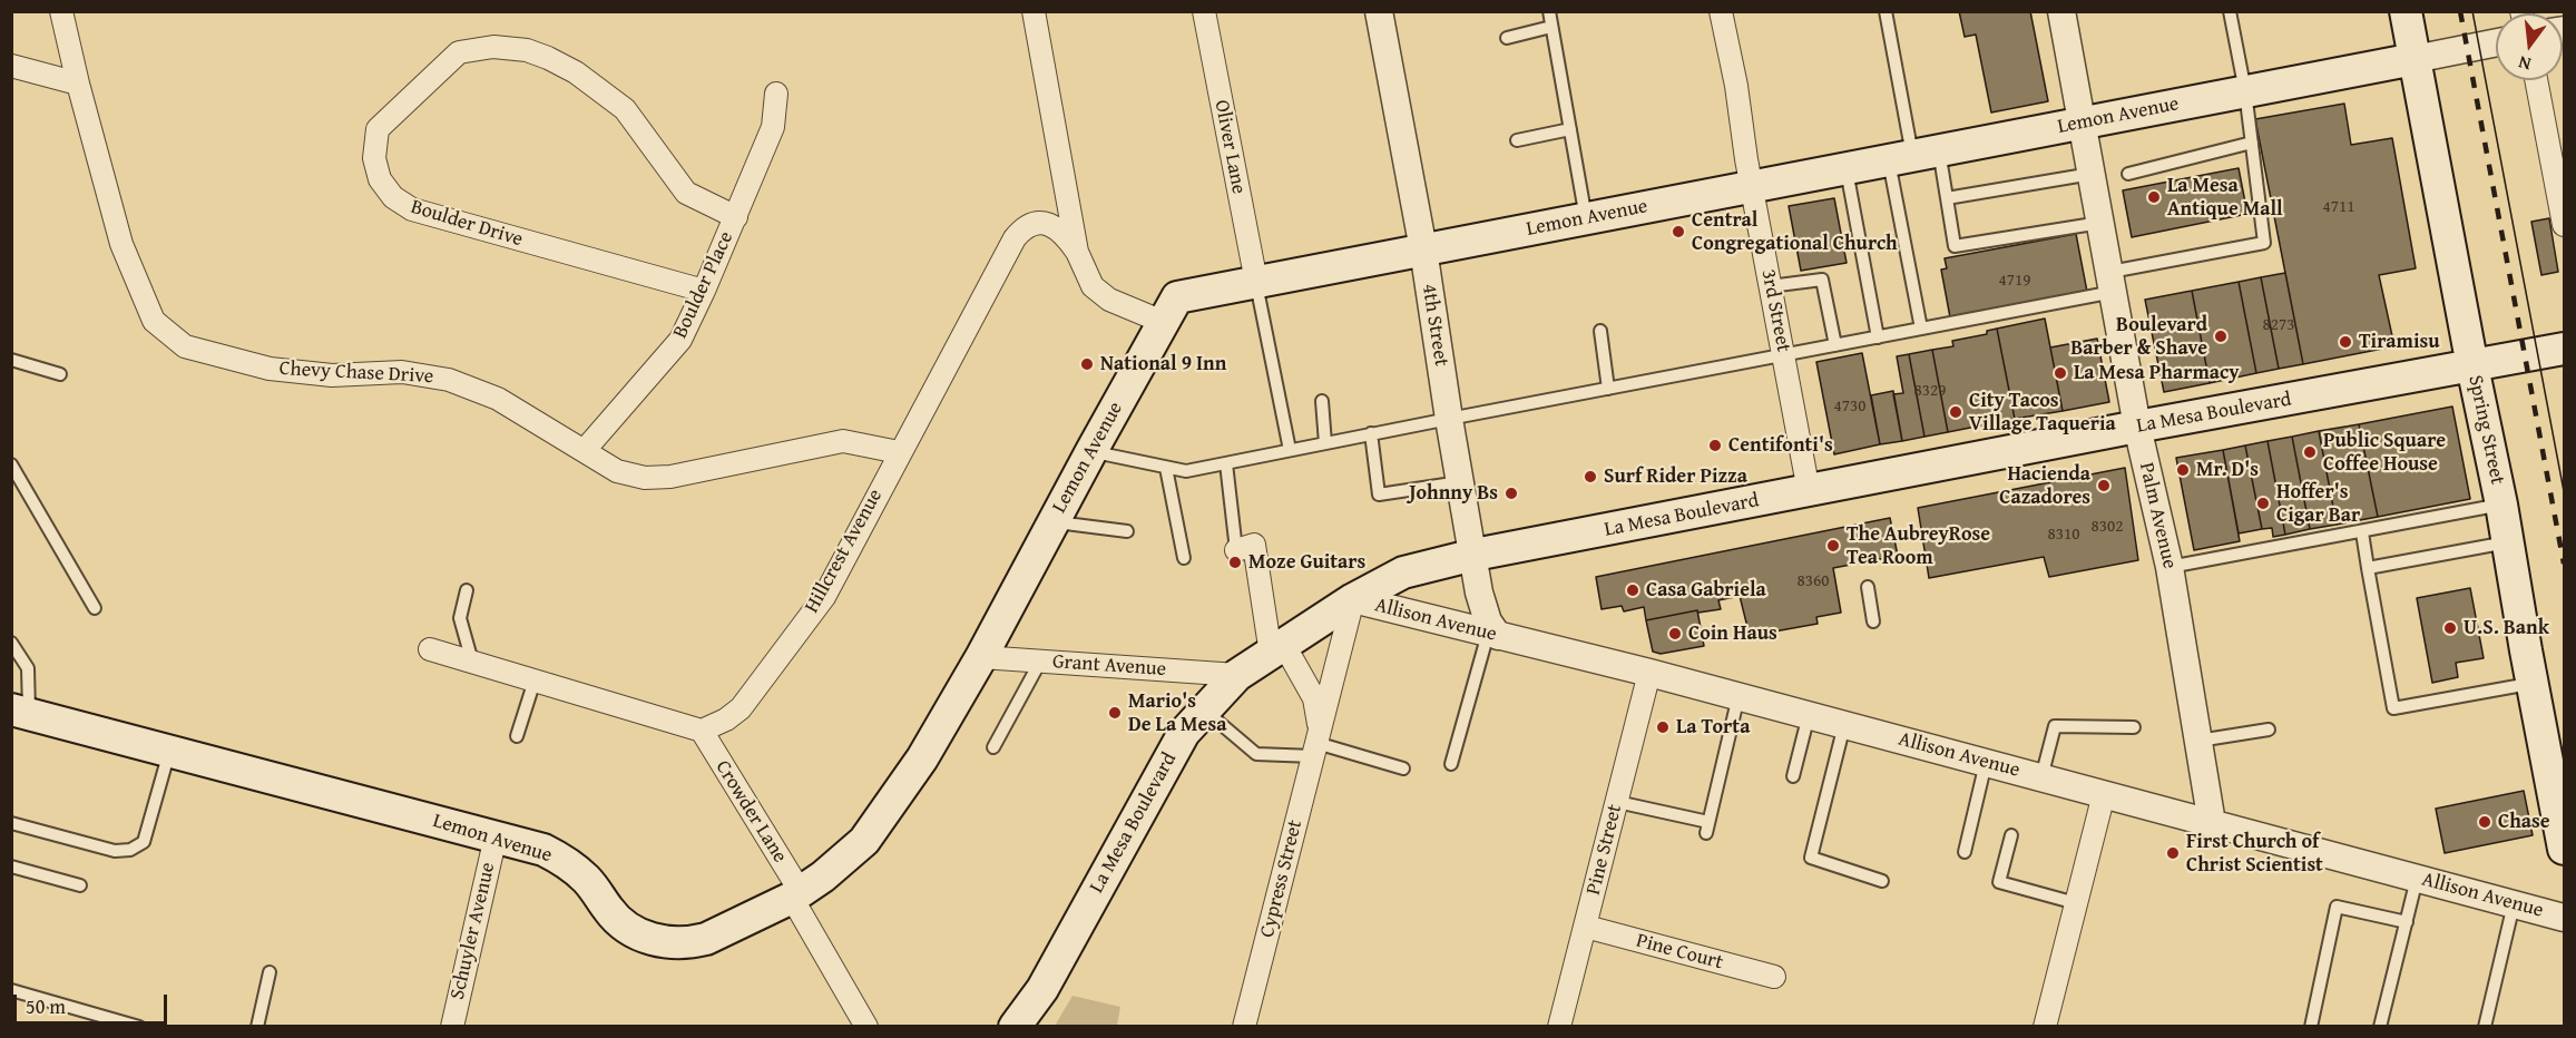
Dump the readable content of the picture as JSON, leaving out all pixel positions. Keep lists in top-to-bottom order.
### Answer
{
  "streets": {
    "main road": ["Lemon Avenue", "La Mesa Boulevard", "Spring Street"],
    "street": [
      "Oliver Lane",
      "Boulder Drive",
      "Boulder Place",
      "3rd Street",
      "4th Street",
      "Chevy Chase Drive",
      "Palm Avenue",
      "Hillcrest Avenue",
      "Allison Avenue",
      "Grant Avenue",
      "Crowder Lane",
      "Pine Street",
      "Cypress Street",
      "Schuyler Avenue",
      "Pine Court"
    ]
  },
  "crossings": [
    ["Lemon Avenue", "Oliver Lane"],
    ["Lemon Avenue", "3rd Street"],
    ["Lemon Avenue", "4th Street"],
    ["Lemon Avenue", "Spring Street"],
    ["Lemon Avenue", "Palm Avenue"],
    ["Lemon Avenue", "Hillcrest Avenue"],
    ["Lemon Avenue", "Grant Avenue"],
    ["Lemon Avenue", "Crowder Lane"],
    ["Lemon Avenue", "Schuyler Avenue"],
    ["Boulder Drive", "Boulder Place"],
    ["Boulder Place", "Chevy Chase Drive"],
    ["3rd Street", "La Mesa Boulevard"],
    ["4th Street", "La Mesa Boulevard"],
    ["4th Street", "Allison Avenue"],
    ["Chevy Chase Drive", "Hillcrest Avenue"],
    ["La Mesa Boulevard", "Spring Street"],
    ["La Mesa Boulevard", "Palm Avenue"],
    ["La Mesa Boulevard", "Allison Avenue"],
    ["La Mesa Boulevard", "Grant Avenue"],
    ["La Mesa Boulevard", "Cypress Street"],
    ["Palm Avenue", "Allison Avenue"],
    ["Hillcrest Avenue", "Crowder Lane"],
    ["Allison Avenue", "Pine Street"],
    ["Allison Avenue", "Cypress Street"],
    ["Pine Street", "Pine Court"]
  ],
  "places": [
    "La Mesa Antique Mall",
    "Central Congregational Church",
    "Boulevard Barber & Shave",
    "Tiramisu",
    "National 9 Inn",
    "La Mesa Pharmacy",
    "City Tacos Village Taqueria",
    "Centifonti's",
    "Public Square Coffee House",
    "Mr. D's",
    "Surf Rider Pizza",
    "Hacienda Cazadores",
    "Johnny Bs",
    "Hoffer's Cigar Bar",
    "The AubreyRose Tea Room",
    "Moze Guitars",
    "Casa Gabriela",
    "U.S. Bank",
    "Coin Haus",
    "Mario's De La Mesa",
    "La Torta",
    "Chase",
    "First Church of Christ Scientist"
  ],
  "house_numbers": [
    "4711",
    "4719",
    "8273",
    "8329",
    "4730",
    "8302",
    "8310",
    "8360"
  ],
  "scale_bar": "50 m",
  "north": "bottom"
}
